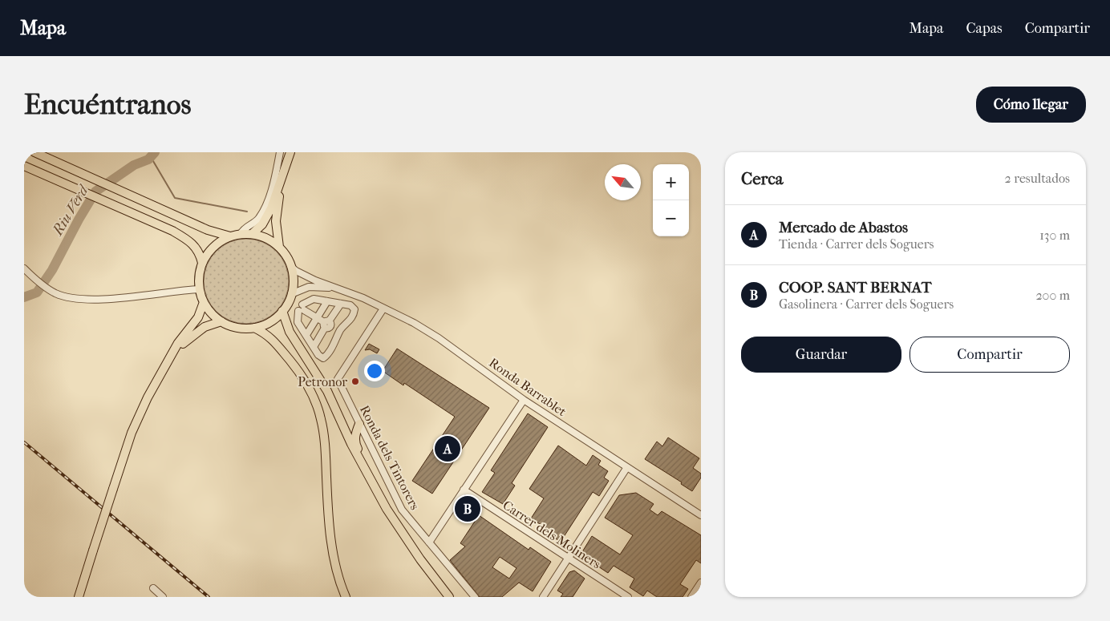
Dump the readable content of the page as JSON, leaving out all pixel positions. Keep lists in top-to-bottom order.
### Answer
{
  "streets": {
    "street": ["Ronda Barrablet", "Ronda dels Tintorers", "Carrer dels Moliners"]
  },
  "crossings": [
    ["Ronda Barrablet", "Ronda dels Tintorers"]
  ],
  "water": ["Riu Verd"],
  "places": ["Petronor"],
  "north": "top left",
  "page": {
    "header": "Mapa",
    "nav": ["Mapa", "Capas", "Compartir"],
    "buttons": [
      "Cómo llegar",
      ["Guardar", "Compartir"]
    ],
    "title": "Encuéntranos",
    "heading": ["Cerca", "2 resultados"],
    "map_buttons": ["+", "−"],
    "list": [
      {
        "mark": "A",
        "name": "Mercado de Abastos",
        "note": "Tienda · Carrer dels Soguers",
        "value": "130 m"
      },
      {
        "mark": "B",
        "name": "COOP. SANT BERNAT",
        "note": "Gasolinera · Carrer dels Soguers",
        "value": "200 m"
      }
    ],
    "pins": ["A", "B"]
  }
}
